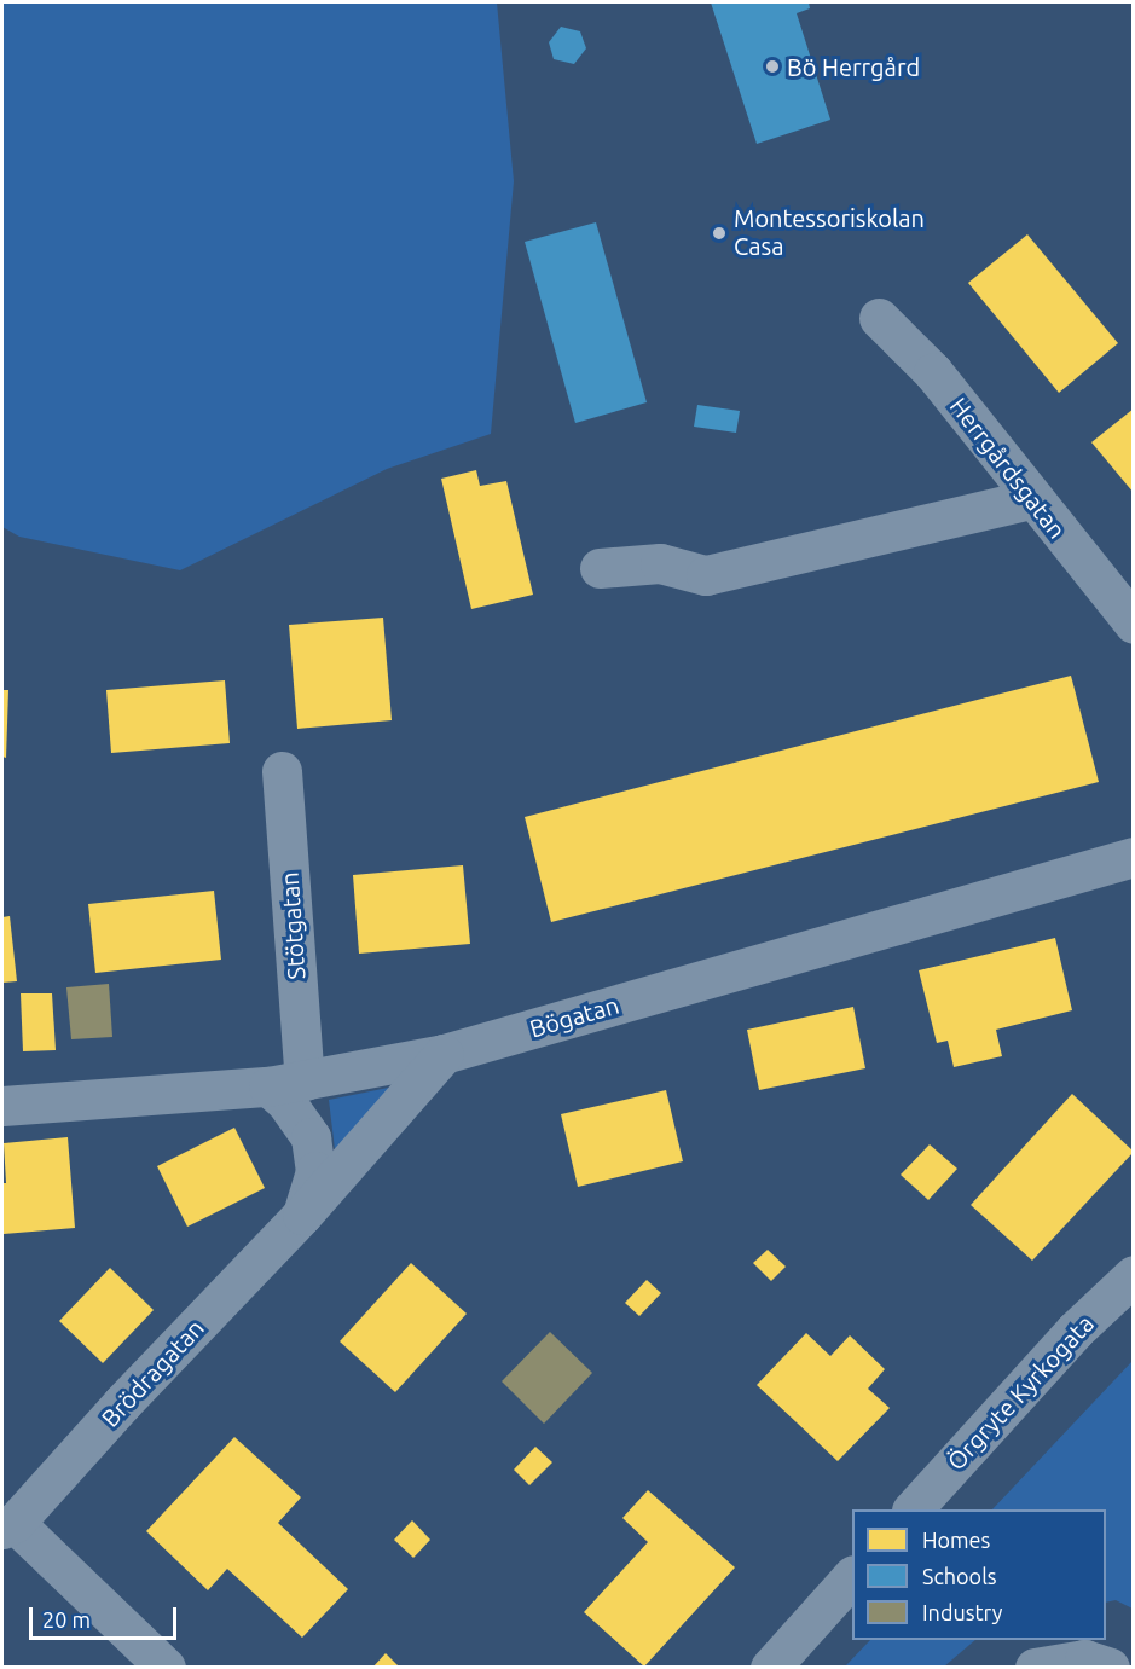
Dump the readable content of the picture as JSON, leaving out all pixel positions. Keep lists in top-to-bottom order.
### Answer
{
  "streets": {
    "street": [
      "Herrgårdsgatan",
      "Stötgatan",
      "Bögatan",
      "Brödragatan",
      "Örgryte Kyrkogata"
    ]
  },
  "crossings": [
    ["Stötgatan", "Bögatan"],
    ["Stötgatan", "Brödragatan"],
    ["Bögatan", "Brödragatan"]
  ],
  "places": ["Bö Herrgård", "Montessoriskolan Casa"],
  "legend": ["Homes", "Schools", "Industry"],
  "scale_bar": "20 m"
}
